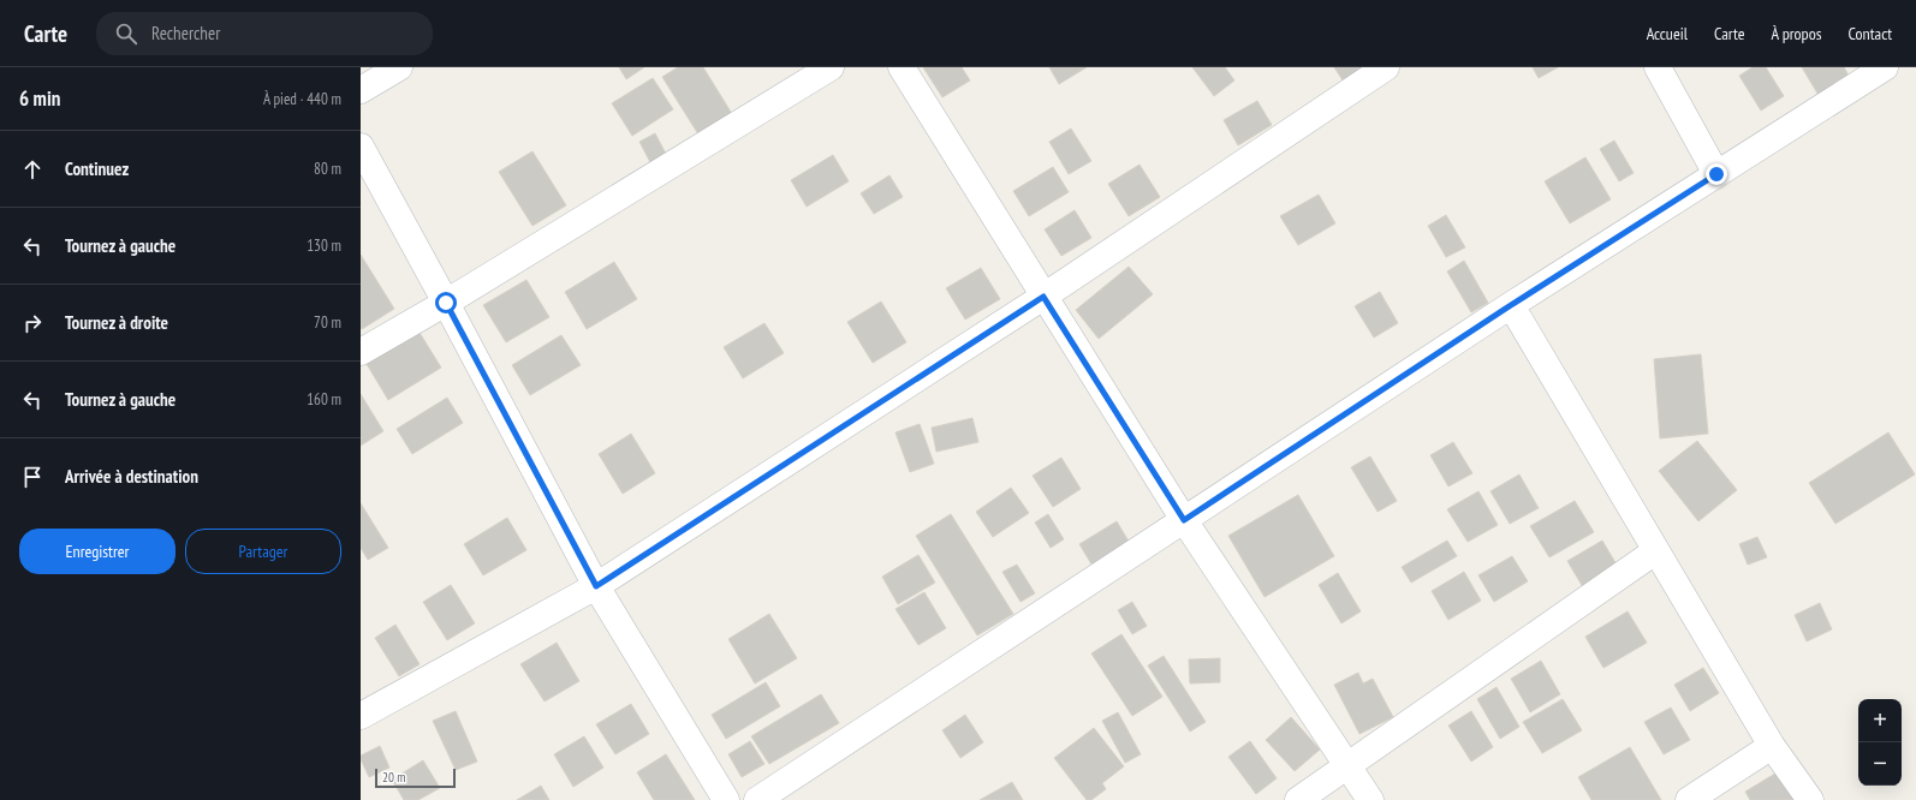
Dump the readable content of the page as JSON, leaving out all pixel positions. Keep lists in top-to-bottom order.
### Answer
{
  "scale_bar": "20 m",
  "page": {
    "header": "Carte",
    "search": "Rechercher",
    "nav": [
      "Accueil",
      "Carte",
      "À propos",
      "Contact"
    ],
    "heading": ["6 min", "À pied · 440 m"],
    "list": [
      ["Continuez", "80 m"],
      ["Tournez à gauche", "130 m"],
      ["Tournez à droite", "70 m"],
      ["Tournez à gauche", "160 m"],
      "Arrivée à destination"
    ],
    "buttons": ["Enregistrer", "Partager"],
    "map_buttons": ["+", "−"],
    "scale": "20 m"
  }
}
